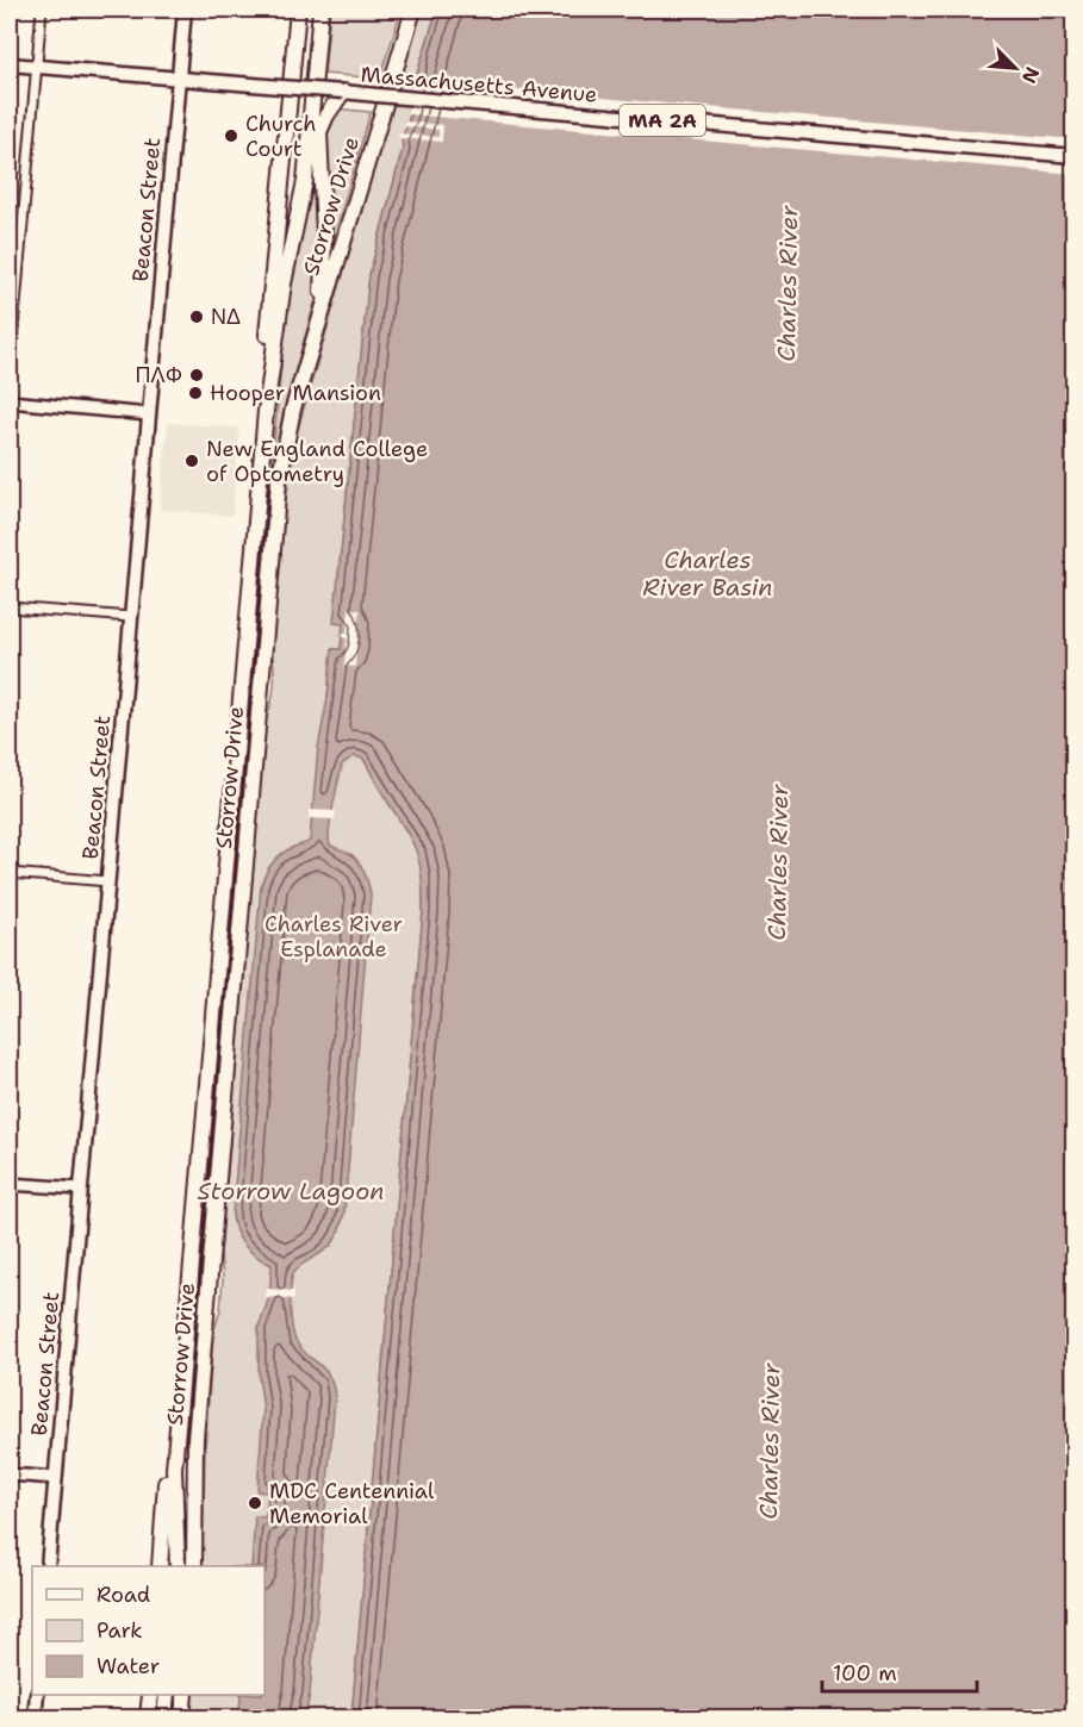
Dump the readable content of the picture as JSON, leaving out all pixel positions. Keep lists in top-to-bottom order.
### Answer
{
  "streets": {
    "highway": ["Storrow Drive"],
    "main road": ["Massachusetts Avenue", "MA 2A", "Beacon Street"]
  },
  "crossings": [
    ["Massachusetts Avenue", "Beacon Street"]
  ],
  "water": ["Charles River", "Charles River Basin", "Storrow Lagoon"],
  "parks": ["Charles River Esplanade"],
  "places": [
    "Church Court",
    "ΝΔ",
    "ΠΛΦ",
    "Hooper Mansion",
    "New England College of Optometry",
    "MDC Centennial Memorial"
  ],
  "legend": ["Road", "Park", "Water"],
  "scale_bar": "100 m",
  "north": "bottom right"
}
